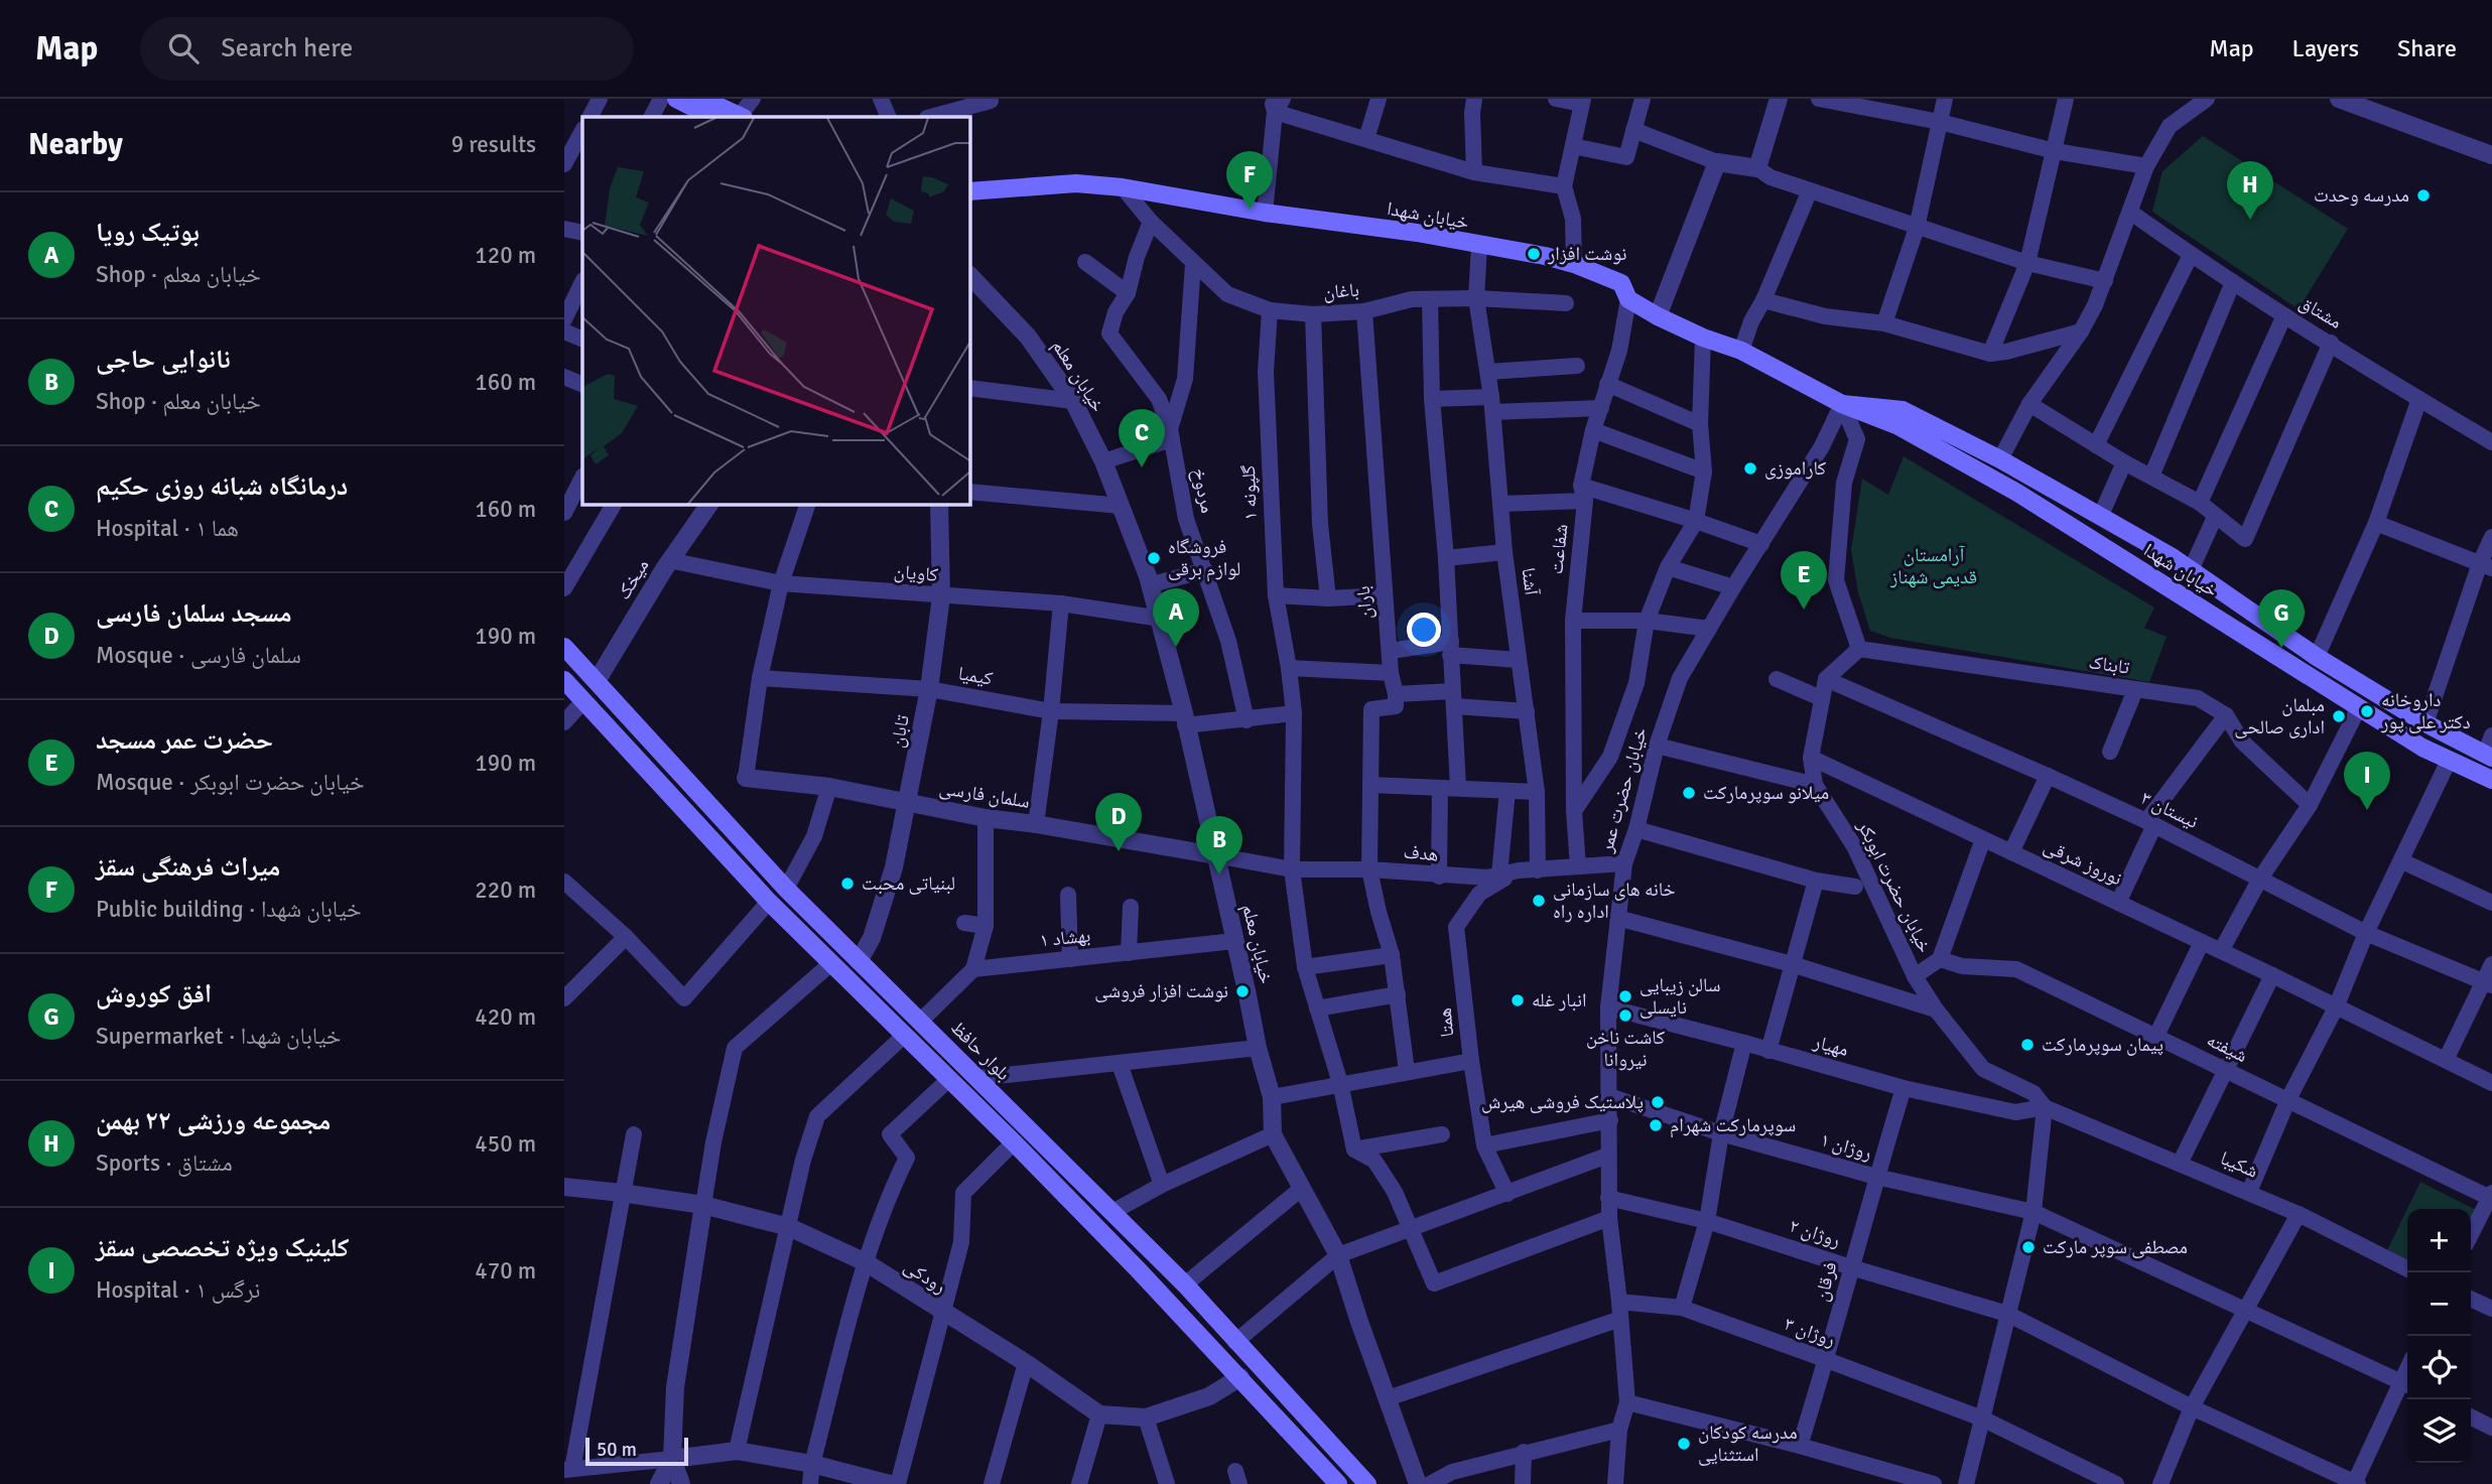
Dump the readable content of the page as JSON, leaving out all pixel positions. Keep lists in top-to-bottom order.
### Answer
{
  "streets": {
    "main road": ["خیابان شهدا", "بلوار حافظ"],
    "street": [
      "باغان",
      "مشتاق",
      "خیابان معلم",
      "مردوخ",
      "گلپونه ۱",
      "شفاعت",
      "کاویان",
      "میخک",
      "آشنا",
      "باران",
      "تابناک",
      "کیمیا",
      "تابان",
      "خیابان حضرت عمر",
      "سلمان فارسی",
      "نیستان ۳",
      "هدف",
      "نوروز شرقی",
      "خیابان حضرت ابوبکر",
      "بهشاد ۱",
      "همتا",
      "مهیار",
      "شیفته",
      "روژان ۱",
      "شکیبا",
      "روژان ۲",
      "رودکی",
      "فرقان",
      "روژان ۳"
    ]
  },
  "crossings": [
    ["خیابان شهدا", "باغان"],
    ["خیابان شهدا", "شفاعت"],
    ["خیابان شهدا", "آشنا"],
    ["خیابان شهدا", "خیابان حضرت عمر"],
    ["باغان", "مردوخ"],
    ["باغان", "گلپونه ۱"],
    ["باغان", "آشنا"],
    ["باغان", "باران"],
    ["خیابان معلم", "کاویان"],
    ["خیابان معلم", "کیمیا"],
    ["خیابان معلم", "سلمان فارسی"],
    ["خیابان معلم", "هدف"],
    ["خیابان معلم", "بهشاد ۱"],
    ["مردوخ", "کیمیا"],
    ["گلپونه ۱", "کیمیا"],
    ["گلپونه ۱", "هدف"],
    ["شفاعت", "هدف"],
    ["کاویان", "میخک"],
    ["کاویان", "تابان"],
    ["میخک", "بلوار حافظ"],
    ["آشنا", "هدف"],
    ["کیمیا", "تابان"],
    ["تابان", "سلمان فارسی"],
    ["تابان", "بلوار حافظ"],
    ["خیابان حضرت عمر", "هدف"],
    ["خیابان حضرت عمر", "مهیار"],
    ["خیابان حضرت عمر", "روژان ۱"],
    ["خیابان حضرت عمر", "روژان ۲"],
    ["خیابان حضرت عمر", "روژان ۳"],
    ["سلمان فارسی", "هدف"],
    ["نیستان ۳", "خیابان حضرت ابوبکر"],
    ["هدف", "همتا"],
    ["نوروز شرقی", "خیابان حضرت ابوبکر"],
    ["خیابان حضرت ابوبکر", "مهیار"],
    ["خیابان حضرت ابوبکر", "شکیبا"],
    ["مهیار", "شکیبا"],
    ["مهیار", "فرقان"],
    ["روژان ۱", "فرقان"],
    ["روژان ۲", "فرقان"],
    ["فرقان", "روژان ۳"]
  ],
  "parks": ["آرامستان قدیمی شهناز"],
  "places": [
    "مدرسه وحدت",
    "نوشت افزار",
    "کاراموزی",
    "فروشگاه لوازم برقی",
    "داروخانه دکتر علی پور",
    "مبلمان اداری صالحی",
    "میلانو سوپرمارکت",
    "لبنیاتی محبت",
    "خانه های سازمانی اداره راه",
    "نوشت افزار فروشی",
    "سالن زیبایی نایسلی",
    "انبار غله",
    "کاشت ناخن نیروانا",
    "پیمان سوپرمارکت",
    "پلاستیک فروشی هیرش",
    "سوپرمارکت شهرام",
    "مصطفی سوپر مارکت",
    "مدرسه کودکان استثنایی"
  ],
  "scale_bar": "50 m",
  "page": {
    "header": "Map",
    "search": "Search here",
    "nav": ["Map", "Layers", "Share"],
    "heading": ["Nearby", "9 results"],
    "pins": [
      "F",
      "H",
      "C",
      "E",
      "A",
      "G",
      "I",
      "D",
      "B"
    ],
    "list": [
      {
        "mark": "A",
        "name": "بوتیک رویا",
        "note": "Shop · خیابان معلم",
        "value": "120 m"
      },
      {
        "mark": "B",
        "name": "نانوایی حاجی",
        "note": "Shop · خیابان معلم",
        "value": "160 m"
      },
      {
        "mark": "C",
        "name": "درمانگاه شبانه روزی حکیم",
        "note": "Hospital · هما ۱",
        "value": "160 m"
      },
      {
        "mark": "D",
        "name": "مسجد سلمان فارسی",
        "note": "Mosque · سلمان فارسی",
        "value": "190 m"
      },
      {
        "mark": "E",
        "name": "حضرت عمر مسجد",
        "note": "Mosque · خیابان حضرت ابوبکر",
        "value": "190 m"
      },
      {
        "mark": "F",
        "name": "میراث فرهنگی سقز",
        "note": "Public building · خیابان شهدا",
        "value": "220 m"
      },
      {
        "mark": "G",
        "name": "افق کوروش",
        "note": "Supermarket · خیابان شهدا",
        "value": "420 m"
      },
      {
        "mark": "H",
        "name": "مجموعه ورزشی ۲۲ بهمن",
        "note": "Sports · مشتاق",
        "value": "450 m"
      },
      {
        "mark": "I",
        "name": "کلینیک ویژه تخصصی سقز",
        "note": "Hospital · نرگس ۱",
        "value": "470 m"
      }
    ],
    "map_buttons": ["+", "−"],
    "scale": "50 m"
  }
}
